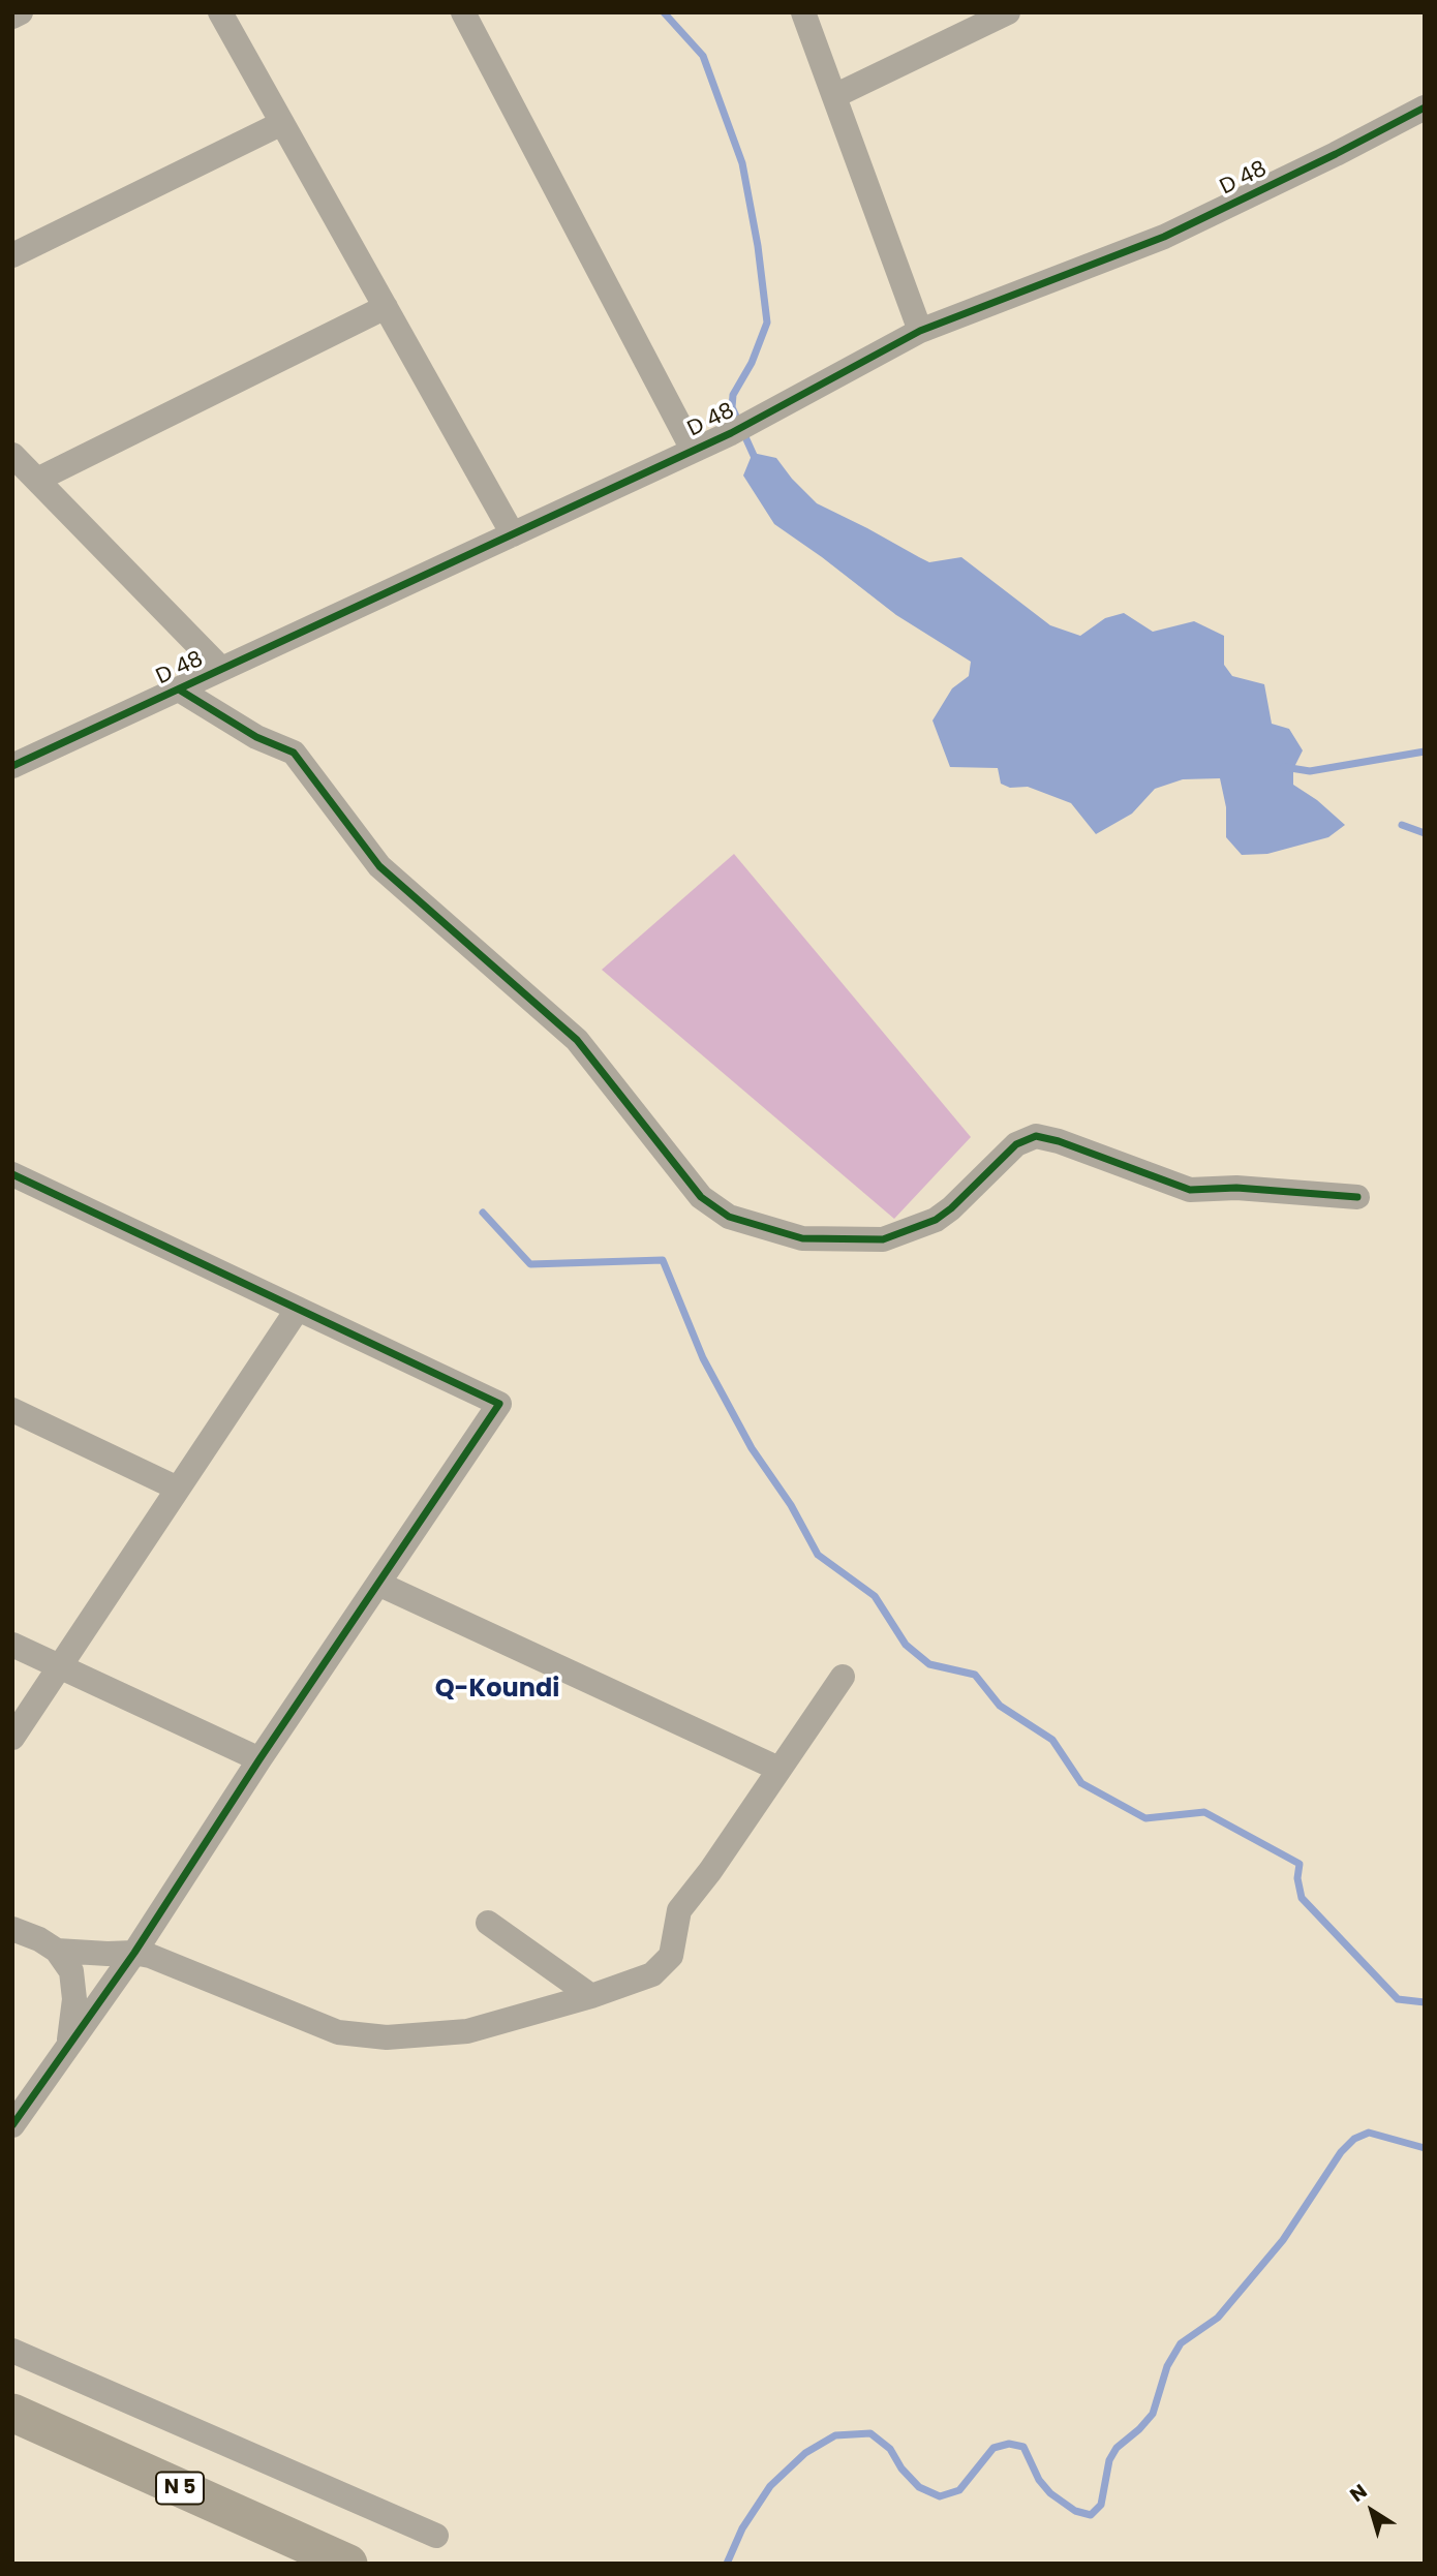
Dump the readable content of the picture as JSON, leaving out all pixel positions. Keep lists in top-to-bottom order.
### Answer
{
  "streets": {
    "highway": ["N 5"],
    "street": ["D 48"]
  },
  "districts": ["Q-Koundi"],
  "north": "top left"
}
